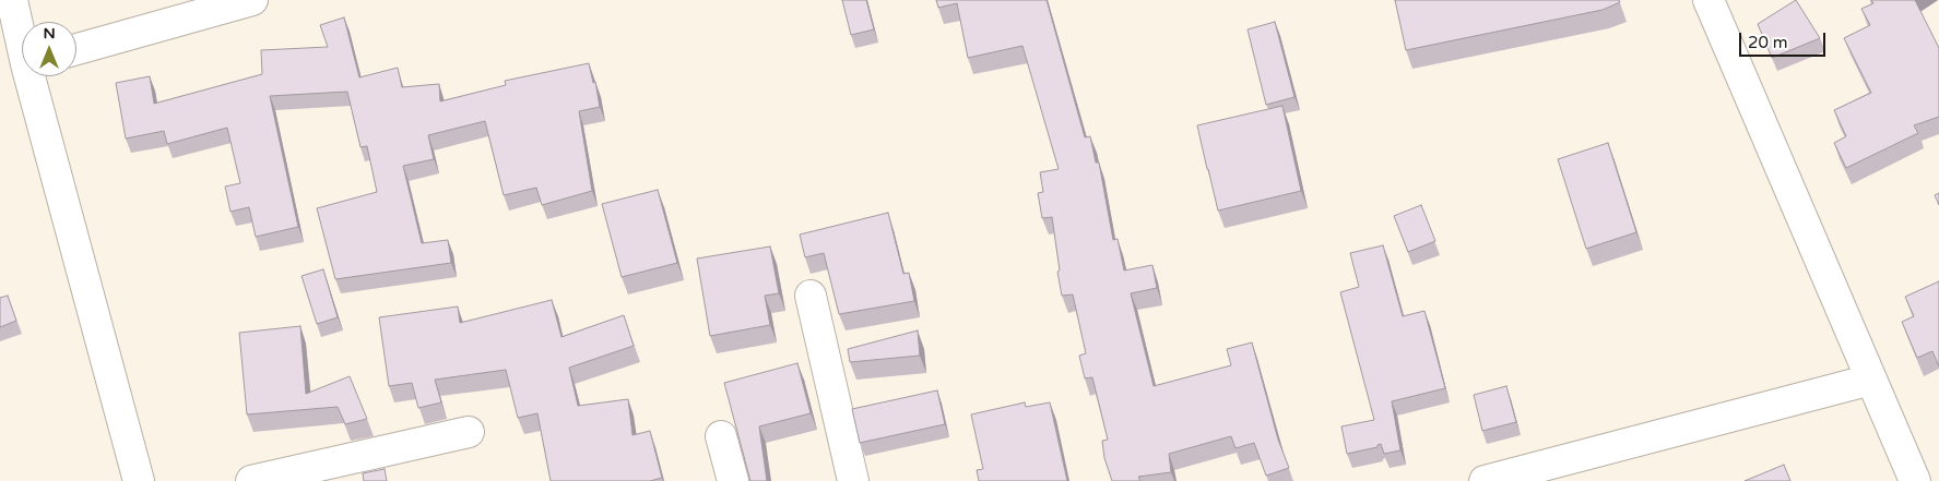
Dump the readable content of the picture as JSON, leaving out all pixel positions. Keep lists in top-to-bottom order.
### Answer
{
  "scale_bar": "20 m",
  "north": "top"
}
